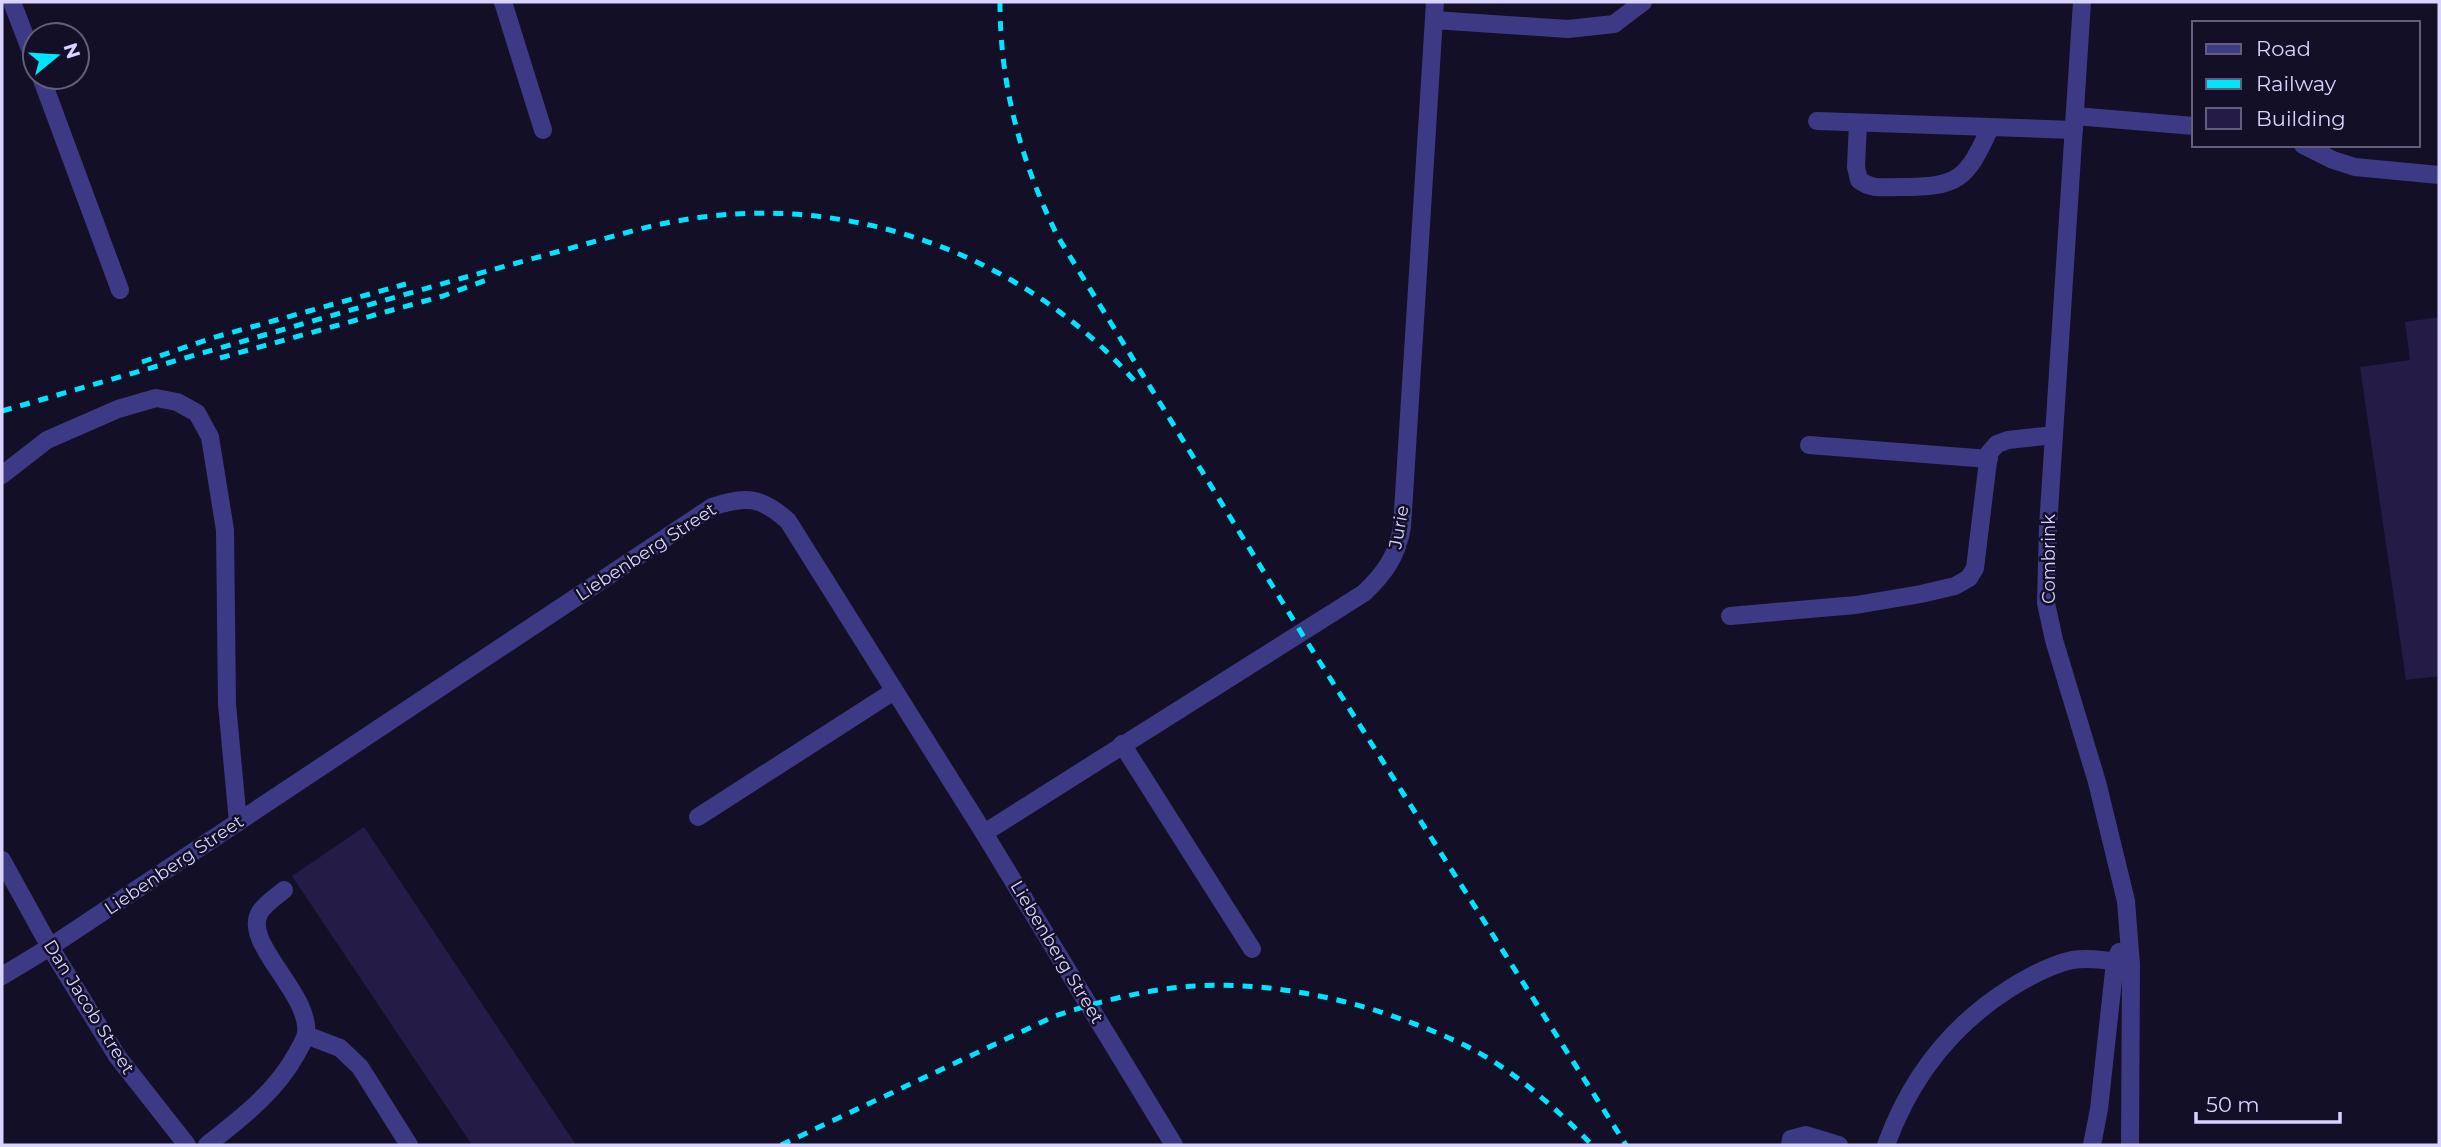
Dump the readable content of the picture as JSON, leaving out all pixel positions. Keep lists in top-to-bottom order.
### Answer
{
  "streets": {
    "street": [
      "Jurie",
      "Liebenberg Street",
      "Combrink",
      "Dan Jacob Street"
    ]
  },
  "crossings": [
    ["Jurie", "Liebenberg Street"],
    ["Liebenberg Street", "Dan Jacob Street"]
  ],
  "legend": ["Road", "Railway", "Building"],
  "scale_bar": "50 m",
  "north": "right"
}
